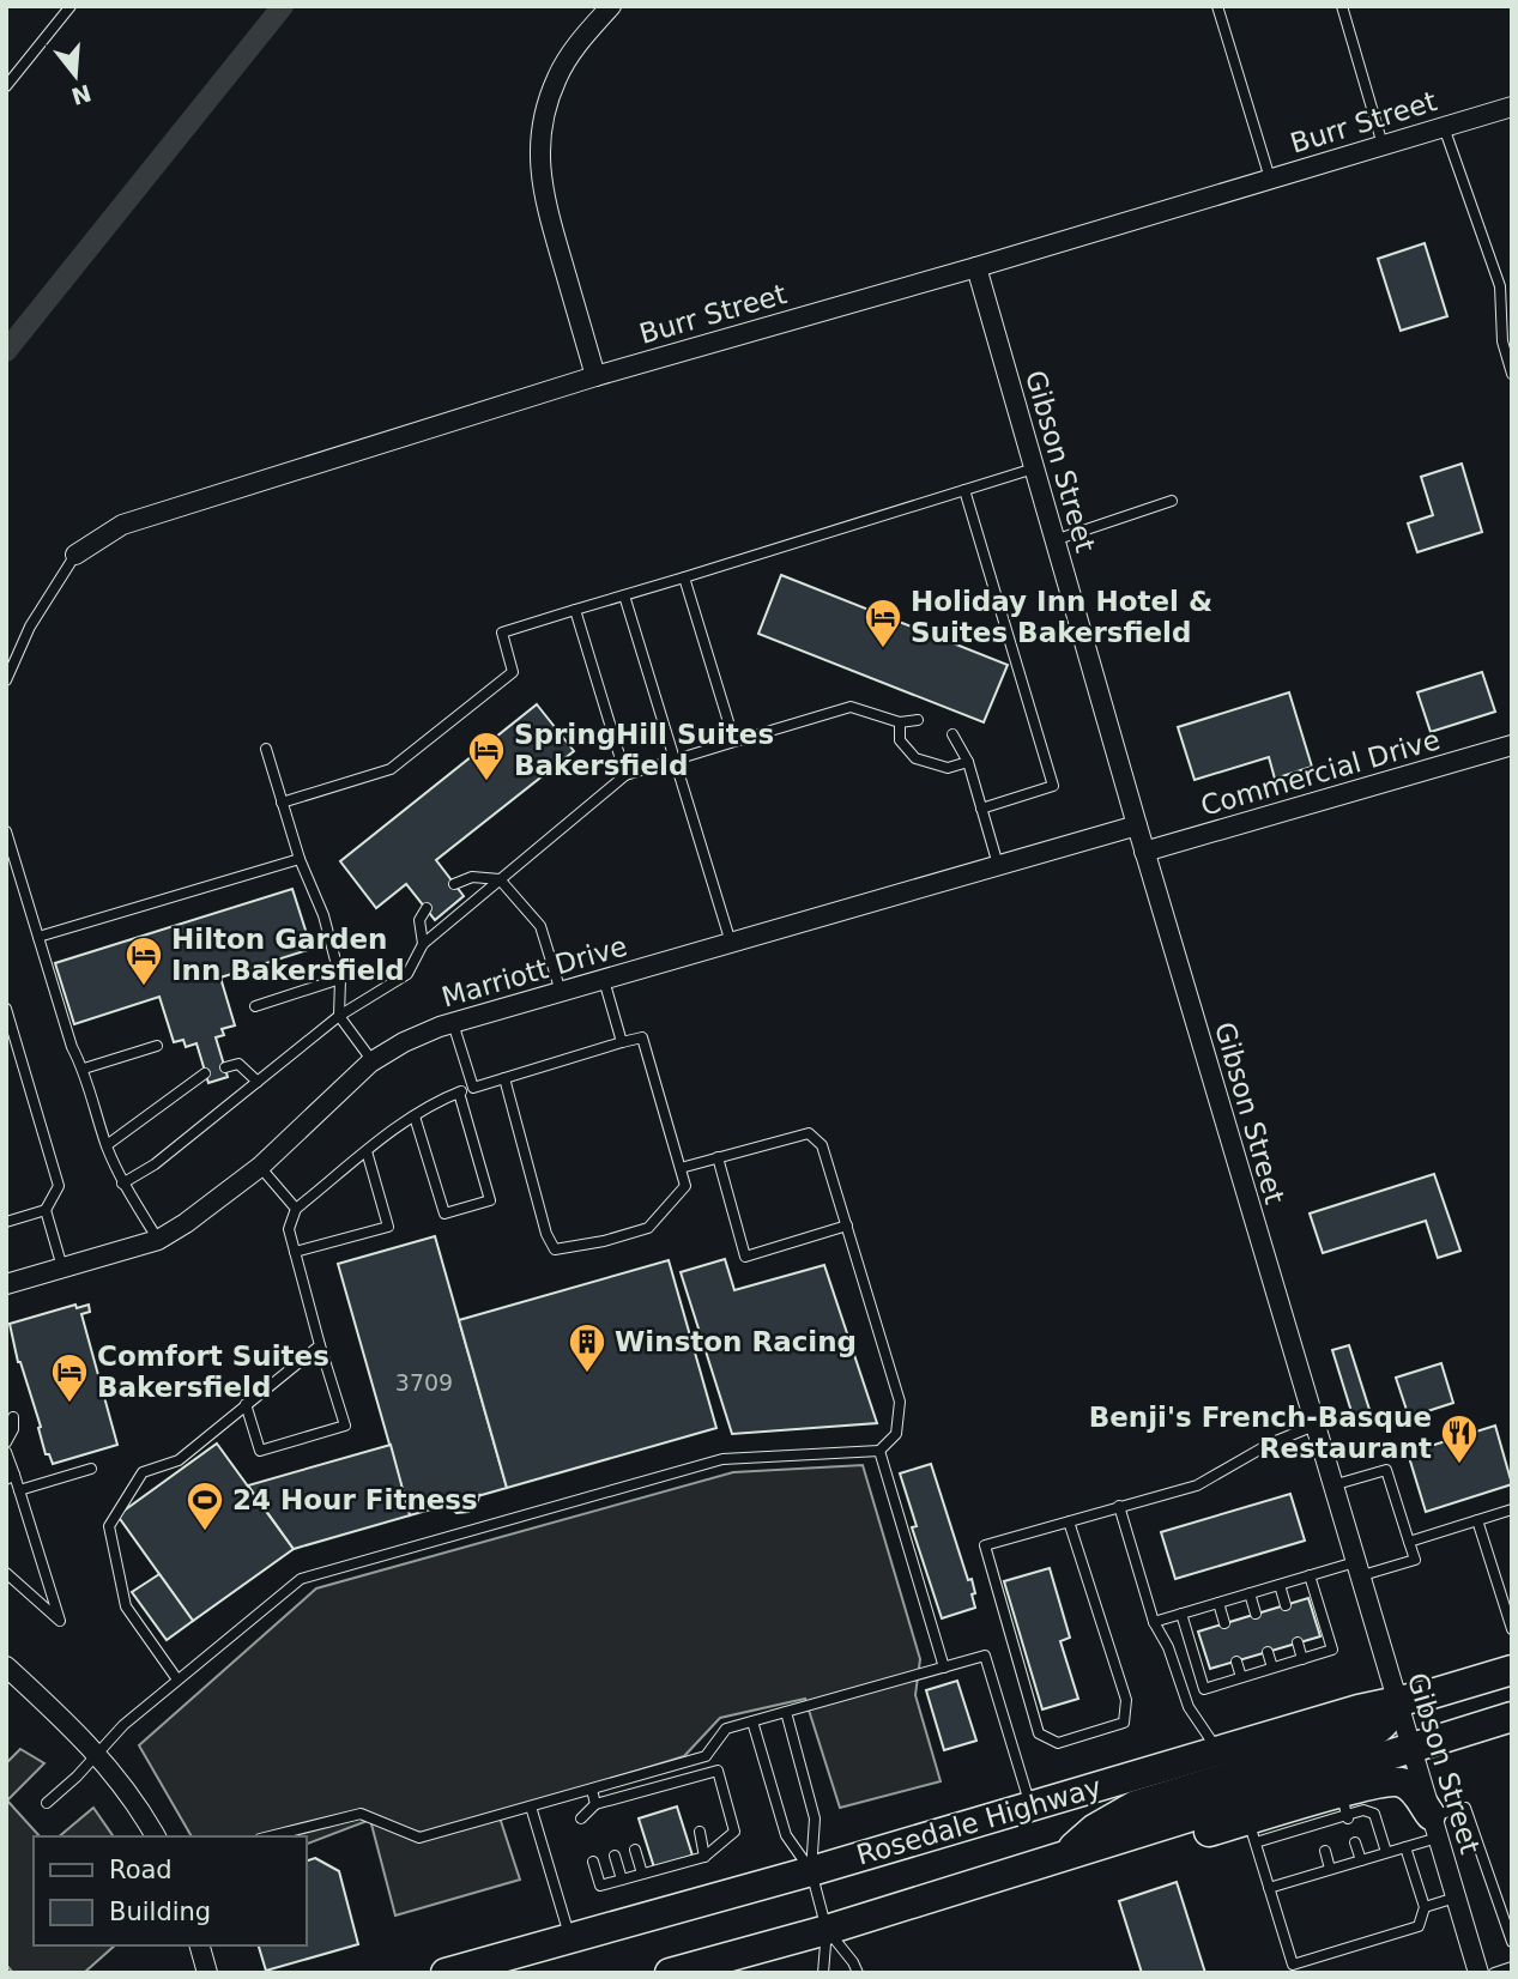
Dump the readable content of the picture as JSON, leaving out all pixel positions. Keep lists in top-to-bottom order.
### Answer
{
  "streets": {
    "main road": ["Rosedale Highway"],
    "street": [
      "Burr Street",
      "Gibson Street",
      "Commercial Drive",
      "Marriott Drive"
    ]
  },
  "crossings": [
    ["Burr Street", "Gibson Street"],
    ["Gibson Street", "Commercial Drive"],
    ["Gibson Street", "Marriott Drive"],
    ["Gibson Street", "Rosedale Highway"]
  ],
  "places": {
    "hotel": [
      "Holiday Inn Hotel & Suites Bakersfield",
      "SpringHill Suites Bakersfield",
      "Hilton Garden Inn Bakersfield",
      "Comfort Suites Bakersfield"
    ],
    "building": ["Winston Racing"],
    "restaurant": ["Benji's French-Basque Restaurant"],
    "sports": ["24 Hour Fitness"]
  },
  "house_numbers": ["3709"],
  "legend": ["Road", "Building"],
  "north": "bottom"
}
